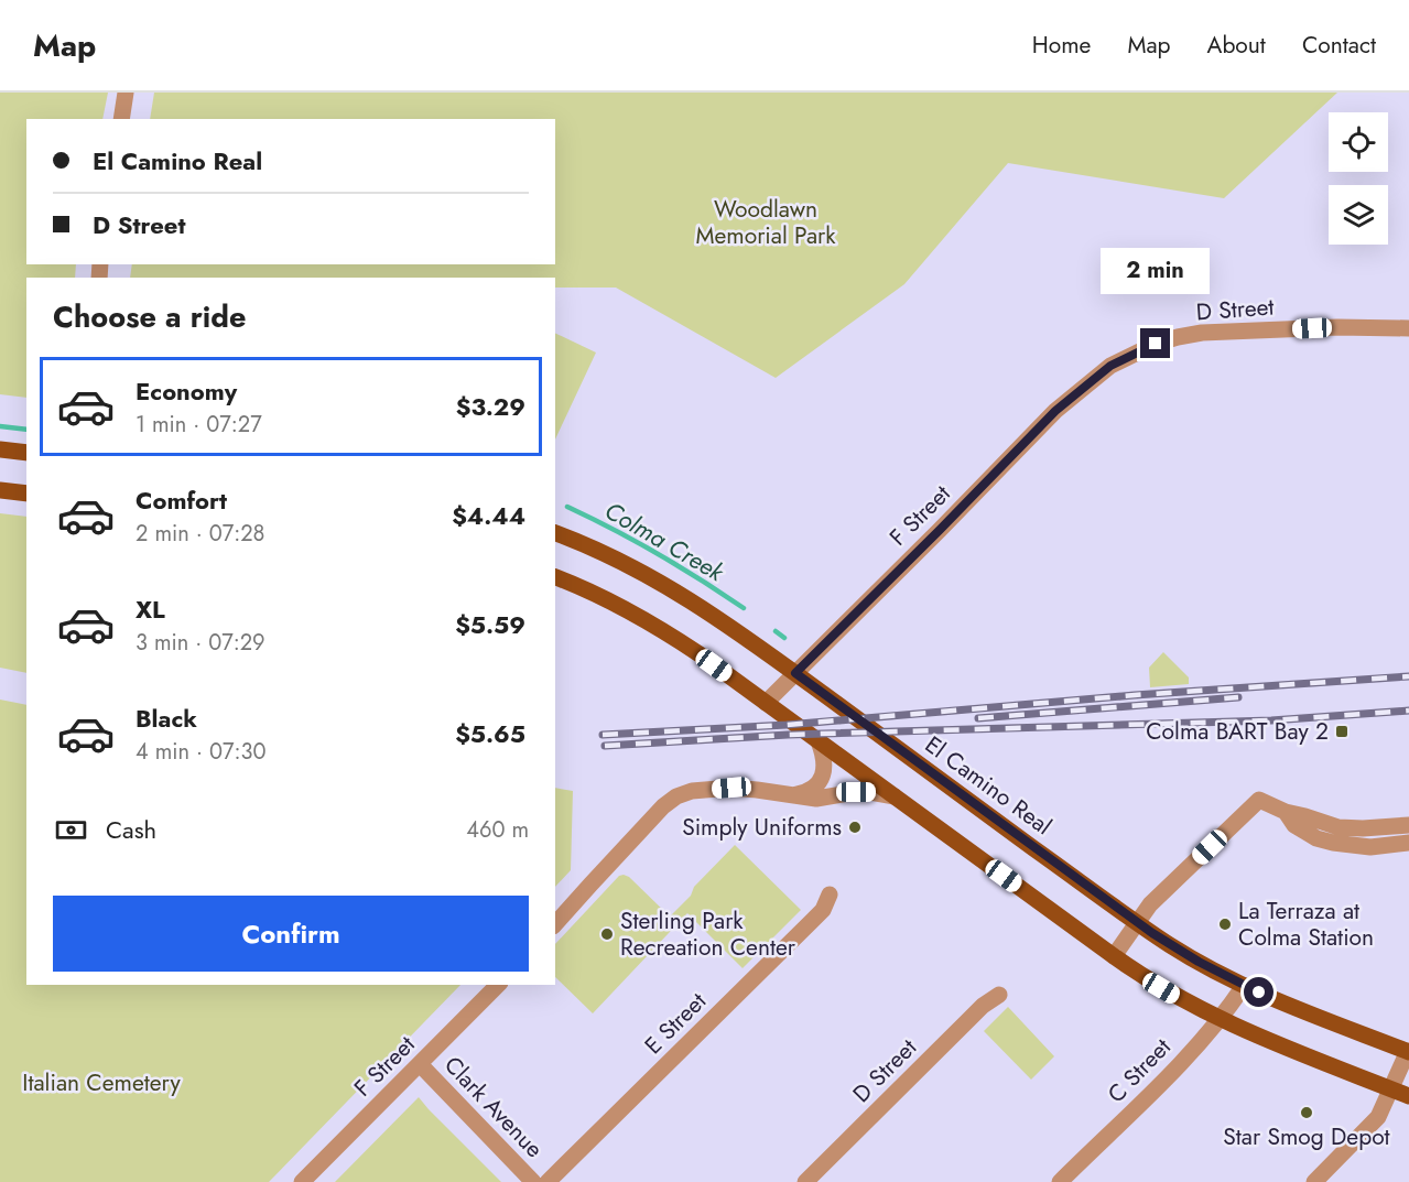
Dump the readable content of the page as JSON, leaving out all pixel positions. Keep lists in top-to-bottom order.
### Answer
{
  "streets": {
    "main road": ["El Camino Real"],
    "street": [
      "D Street",
      "F Street",
      "E Street",
      "C Street",
      "Clark Avenue"
    ]
  },
  "crossings": [
    ["D Street", "F Street"],
    ["F Street", "El Camino Real"],
    ["F Street", "Clark Avenue"],
    ["El Camino Real", "C Street"]
  ],
  "water": ["Colma Creek"],
  "parks": ["Woodlawn Memorial Park", "Italian Cemetery"],
  "places": {
    "transit": ["Colma BART Bay 2"],
    "other": [
      "Simply Uniforms",
      "La Terraza at Colma Station",
      "Sterling Park Recreation Center",
      "Star Smog Depot"
    ]
  },
  "page": {
    "header": "Map",
    "nav": [
      "Home",
      "Map",
      "About",
      "Contact"
    ],
    "banner": ["El Camino Real", "D Street"],
    "bubble": "2 min",
    "heading": "Choose a ride",
    "list": [
      {
        "name": "Economy",
        "note": "1 min · 07:27",
        "value": "$3.29"
      },
      {
        "name": "Comfort",
        "note": "2 min · 07:28",
        "value": "$4.44"
      },
      {
        "name": "XL",
        "note": "3 min · 07:29",
        "value": "$5.59"
      },
      {
        "name": "Black",
        "note": "4 min · 07:30",
        "value": "$5.65"
      }
    ],
    "pay": ["Cash", "460 m"],
    "buttons": "Confirm"
  }
}
